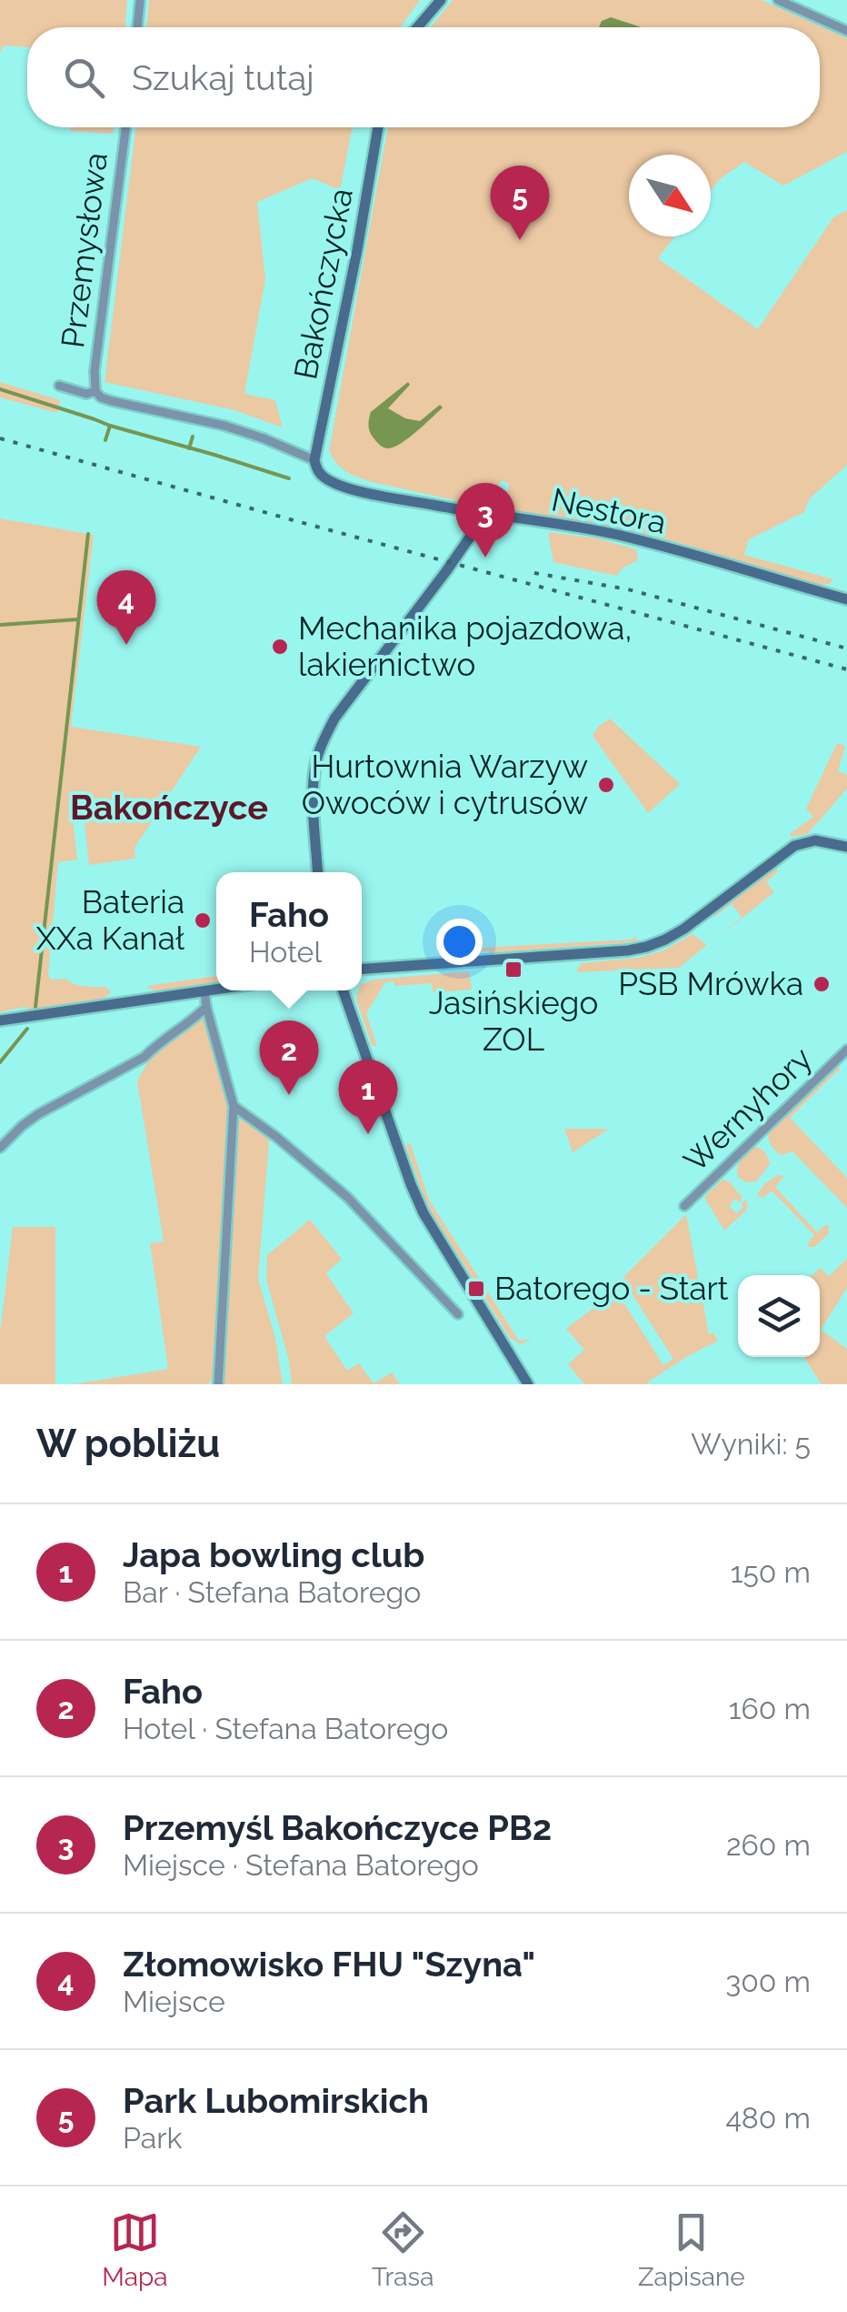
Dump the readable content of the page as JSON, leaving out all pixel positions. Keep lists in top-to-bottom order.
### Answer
{
  "streets": {
    "street": [
      "Przemysłowa",
      "Bakończycka",
      "Nestora",
      "Wernyhory"
    ]
  },
  "crossings": [
    ["Przemysłowa", "Bakończycka"],
    ["Przemysłowa", "Nestora"],
    ["Bakończycka", "Nestora"]
  ],
  "districts": ["Bakończyce"],
  "places": {
    "other": [
      "Mechanika pojazdowa, lakiernictwo",
      "Hurtownia Warzyw Owoców i cytrusów",
      "Bateria XXa Kanał",
      "PSB Mrówka"
    ],
    "transit": ["Jasińskiego ZOL", "Batorego - Start"]
  },
  "north": "bottom right",
  "page": {
    "search": "Szukaj tutaj",
    "pins": [
      "5",
      "3",
      "4",
      "2",
      "1"
    ],
    "popup": ["Faho", "Hotel"],
    "heading": ["W pobliżu", "Wyniki: 5"],
    "list": [
      {
        "mark": "1",
        "name": "Japa bowling club",
        "note": "Bar · Stefana Batorego",
        "value": "150 m"
      },
      {
        "mark": "2",
        "name": "Faho",
        "note": "Hotel · Stefana Batorego",
        "value": "160 m"
      },
      {
        "mark": "3",
        "name": "Przemyśl Bakończyce PB2",
        "note": "Miejsce · Stefana Batorego",
        "value": "260 m"
      },
      {
        "mark": "4",
        "name": "Złomowisko FHU \"Szyna\"",
        "note": "Miejsce",
        "value": "300 m"
      },
      {
        "mark": "5",
        "name": "Park Lubomirskich",
        "note": "Park",
        "value": "480 m"
      }
    ],
    "nav": ["Mapa", "Trasa", "Zapisane"]
  }
}
